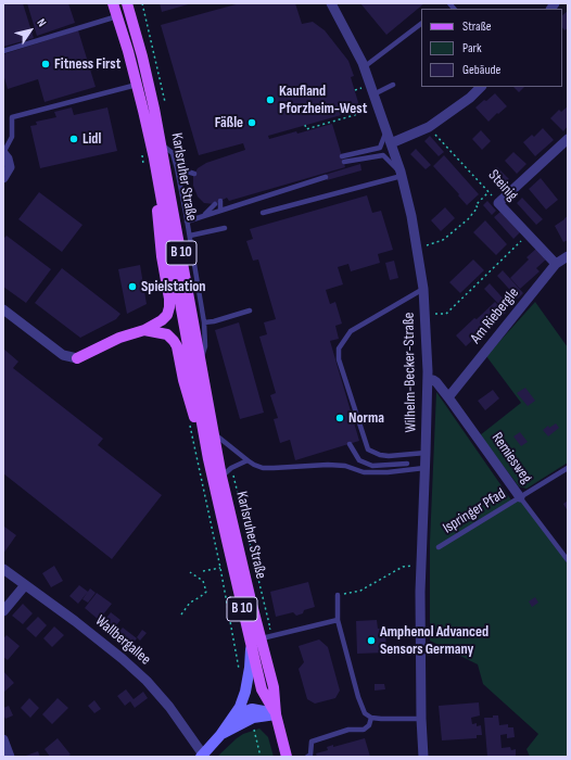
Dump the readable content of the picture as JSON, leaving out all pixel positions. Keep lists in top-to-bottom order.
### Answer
{
  "streets": {
    "main road": ["Karlsruher Straße", "B 10"],
    "street": [
      "Steinig",
      "Am Riebergle",
      "Wilhelm-Becker-Straße",
      "Remiesweg",
      "Wallbergallee"
    ],
    "lane": ["Ispringer Pfad"]
  },
  "crossings": [
    ["Karlsruher Straße", "B 10"],
    ["Steinig", "Am Riebergle"],
    ["Am Riebergle", "Remiesweg"],
    ["Wilhelm-Becker-Straße", "Remiesweg"],
    ["Remiesweg", "Ispringer Pfad"]
  ],
  "places": [
    "Fitness First",
    "Kaufland Pforzheim-West",
    "Fäßle",
    "Lidl",
    "Spielstation",
    "Norma",
    "Amphenol Advanced Sensors Germany"
  ],
  "legend": ["Straße", "Park", "Gebäude"],
  "north": "top right"
}
